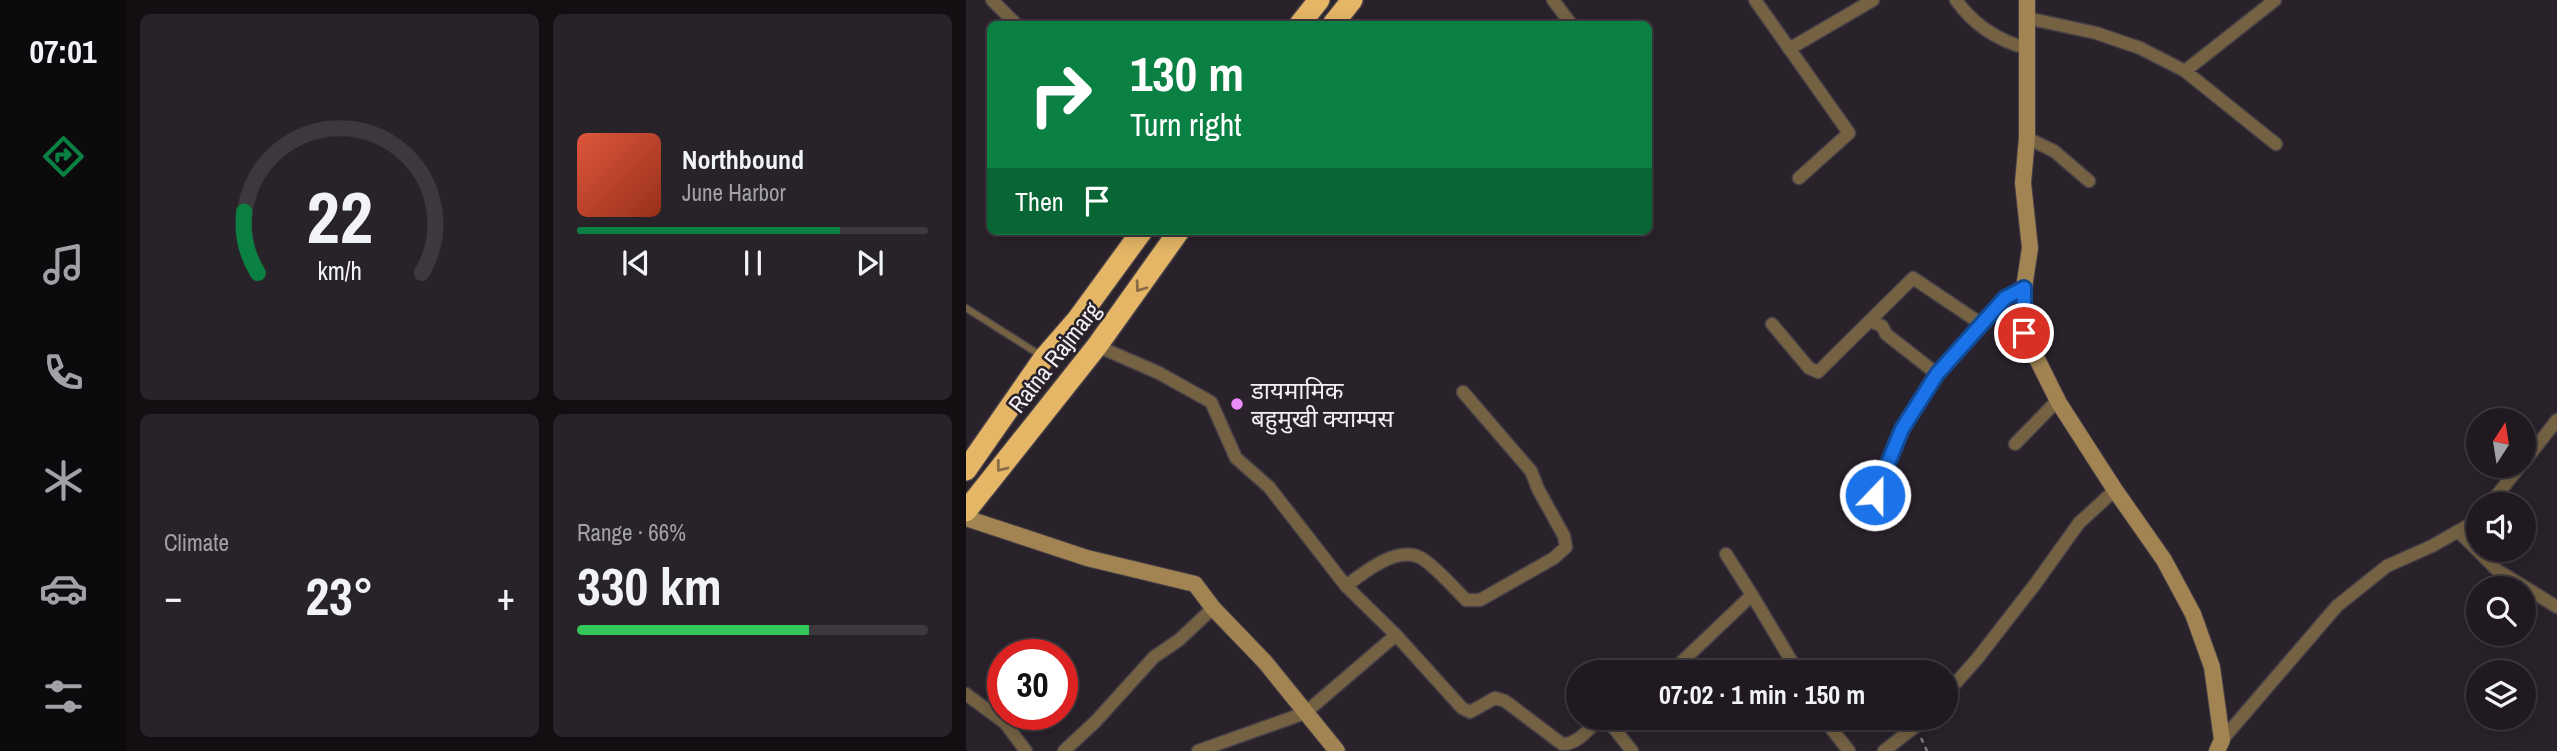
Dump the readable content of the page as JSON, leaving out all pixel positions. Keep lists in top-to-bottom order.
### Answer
{
  "streets": {
    "highway": ["Ratna Rajmarg"]
  },
  "places": ["डायमामिक बहुमुखी क्याम्पस"],
  "north": "top",
  "page": {
    "tabs": "07:01",
    "turn": ["130 m", "Turn right"],
    "song": ["Northbound", "June Harbor"],
    "then": "Then",
    "tile": [
      "Climate",
      ["Range · 66%", "330 km"]
    ],
    "heat": ["−", "23°", "+"],
    "limit": "30",
    "trip": "07:02 · 1 min · 150 m",
    "gauge": ["22", "km/h"]
  }
}
